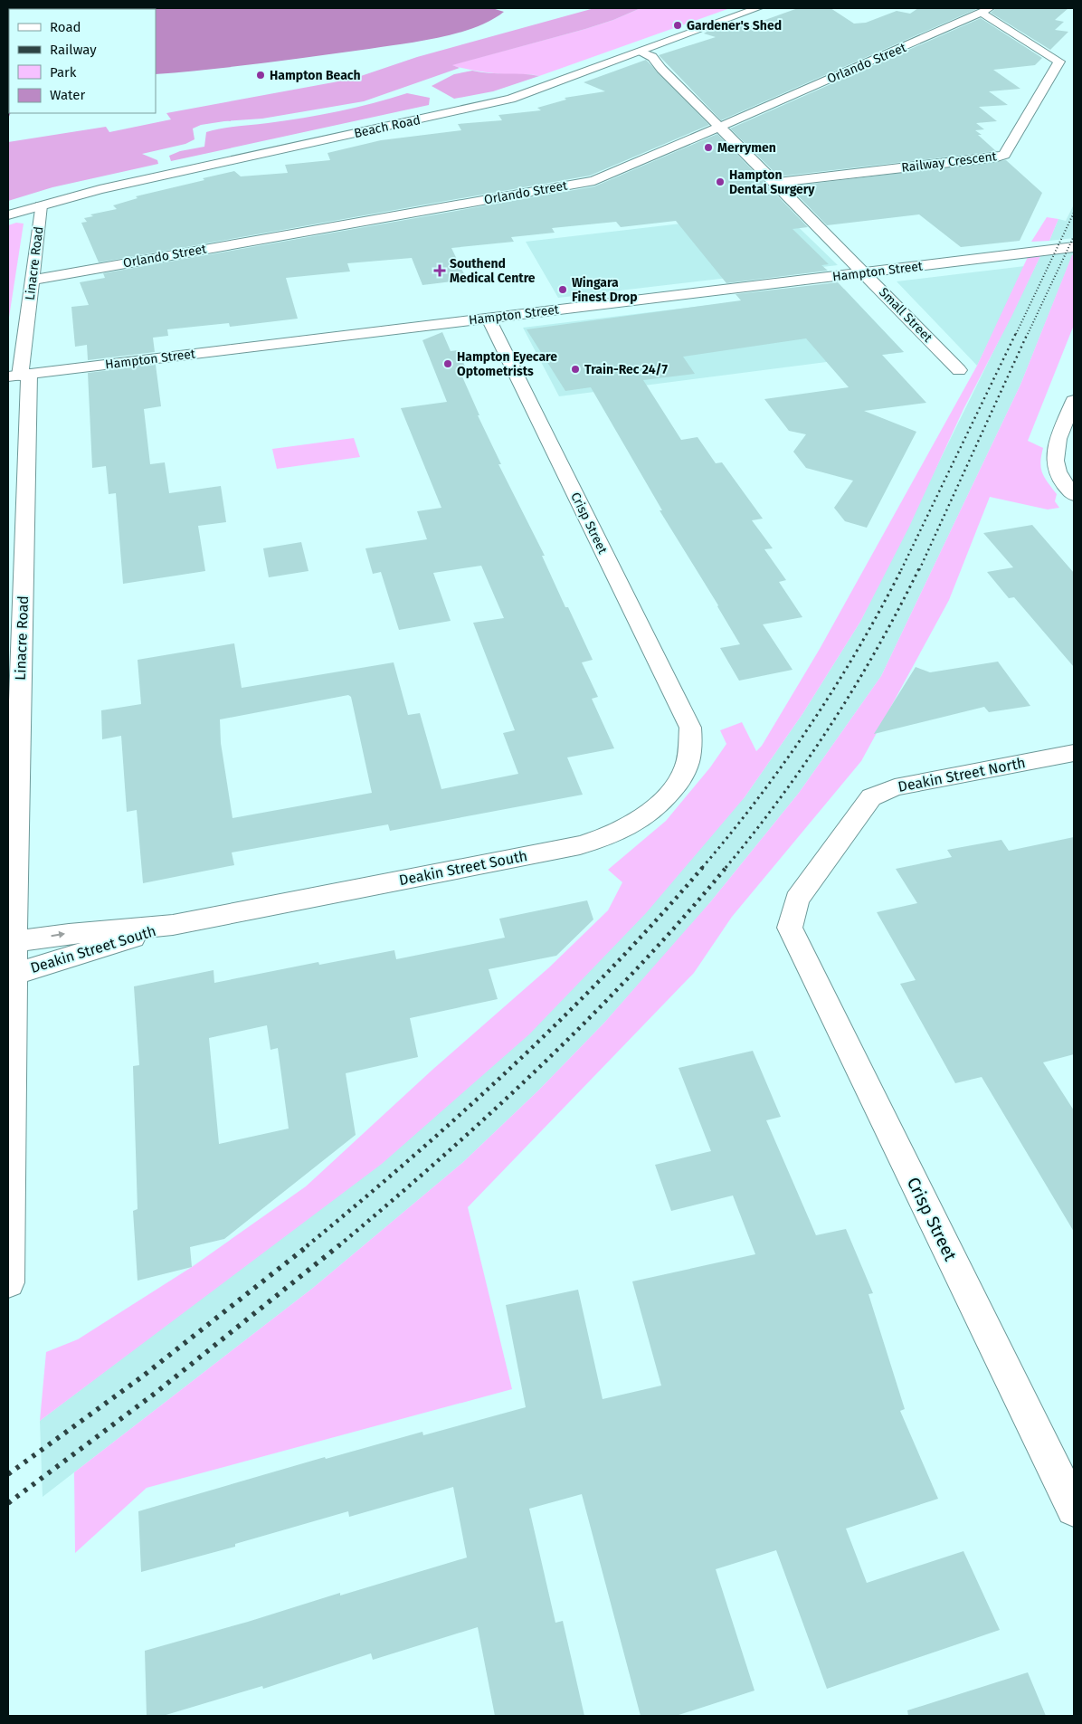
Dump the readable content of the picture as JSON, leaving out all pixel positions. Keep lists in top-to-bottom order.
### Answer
{
  "streets": {
    "street": [
      "Orlando Street",
      "Beach Road",
      "Railway Crescent",
      "Linacre Road",
      "Hampton Street",
      "Small Street",
      "Crisp Street",
      "Deakin Street North",
      "Deakin Street South"
    ]
  },
  "crossings": [
    ["Orlando Street", "Railway Crescent"],
    ["Orlando Street", "Linacre Road"],
    ["Orlando Street", "Small Street"],
    ["Beach Road", "Linacre Road"],
    ["Beach Road", "Small Street"],
    ["Railway Crescent", "Small Street"],
    ["Linacre Road", "Hampton Street"],
    ["Linacre Road", "Deakin Street South"],
    ["Hampton Street", "Small Street"],
    ["Hampton Street", "Crisp Street"],
    ["Crisp Street", "Deakin Street North"],
    ["Crisp Street", "Deakin Street South"]
  ],
  "places": {
    "other": [
      "Gardener's Shed",
      "Hampton Beach",
      "Merrymen",
      "Hampton Dental Surgery",
      "Wingara Finest Drop",
      "Hampton Eyecare Optometrists",
      "Train-Rec 24/7"
    ],
    "health": ["Southend Medical Centre"]
  },
  "legend": [
    "Road",
    "Railway",
    "Park",
    "Water"
  ]
}
